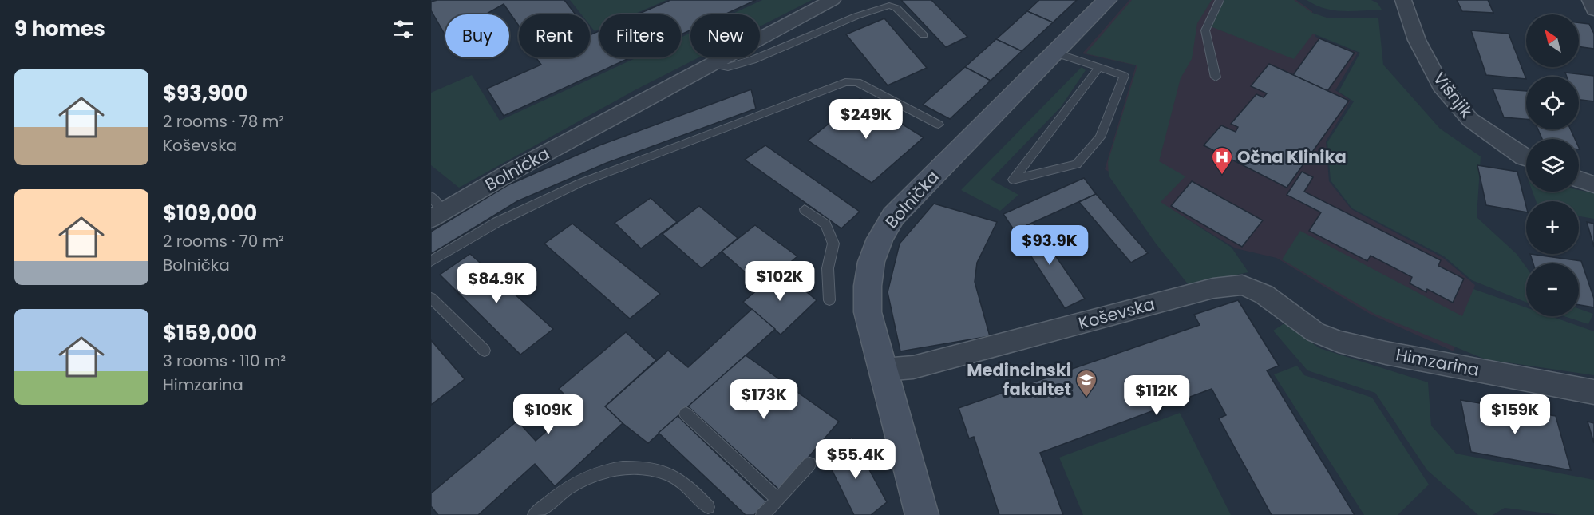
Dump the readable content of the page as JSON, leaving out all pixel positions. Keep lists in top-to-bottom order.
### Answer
{
  "streets": {
    "street": [
      "Višnjik",
      "Bolnička",
      "Koševska",
      "Himzarina"
    ]
  },
  "crossings": [
    ["Bolnička", "Koševska"],
    ["Koševska", "Himzarina"]
  ],
  "places": {
    "hospital": ["Očna Klinika"],
    "school or university": ["Medincinski fakultet"]
  },
  "north": "top left",
  "page": {
    "heading": "9 homes",
    "map_buttons": ["+", "−"],
    "chip": [
      "Buy",
      "Rent",
      "Filters",
      "New"
    ],
    "list": [
      {
        "name": "$93,900",
        "note": "2 rooms · 78 m² · Koševska"
      },
      {
        "name": "$109,000",
        "note": "2 rooms · 70 m² · Bolnička"
      },
      {
        "name": "$159,000",
        "note": "3 rooms · 110 m² · Himzarina"
      }
    ],
    "price": [
      "$249K",
      "$93.9K",
      "$102K",
      "$84.9K",
      "$112K",
      "$173K",
      "$109K",
      "$159K",
      "$55.4K"
    ]
  }
}
